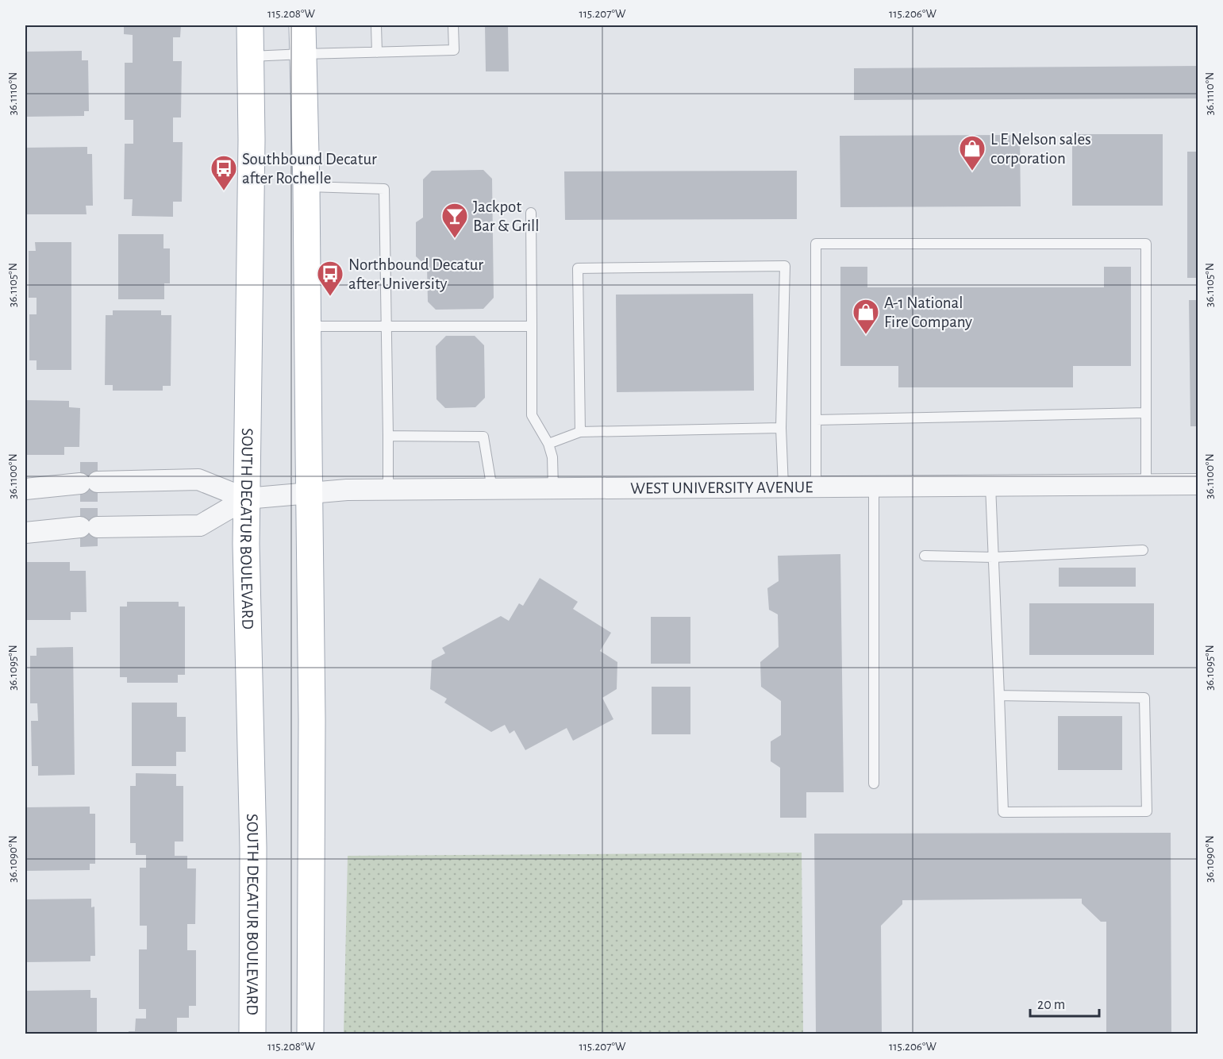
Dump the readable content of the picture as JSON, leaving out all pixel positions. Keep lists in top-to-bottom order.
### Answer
{
  "streets": {
    "main road": ["SOUTH DECATUR BOULEVARD"],
    "street": ["WEST UNIVERSITY AVENUE"]
  },
  "crossings": [
    ["WEST UNIVERSITY AVENUE", "SOUTH DECATUR BOULEVARD"]
  ],
  "places": {
    "shop": ["L E Nelson sales corporation", "A-1 National Fire Company"],
    "bus stop": ["Southbound Decatur after Rochelle", "Northbound Decatur after University"],
    "bar": ["Jackpot Bar & Grill"]
  },
  "scale_bar": "20 m",
  "coordinates": [
    "115.208°W",
    "115.207°W",
    "115.206°W",
    "36.1110°N",
    "36.1105°N",
    "36.1100°N",
    "36.1095°N",
    "36.1090°N"
  ]
}
